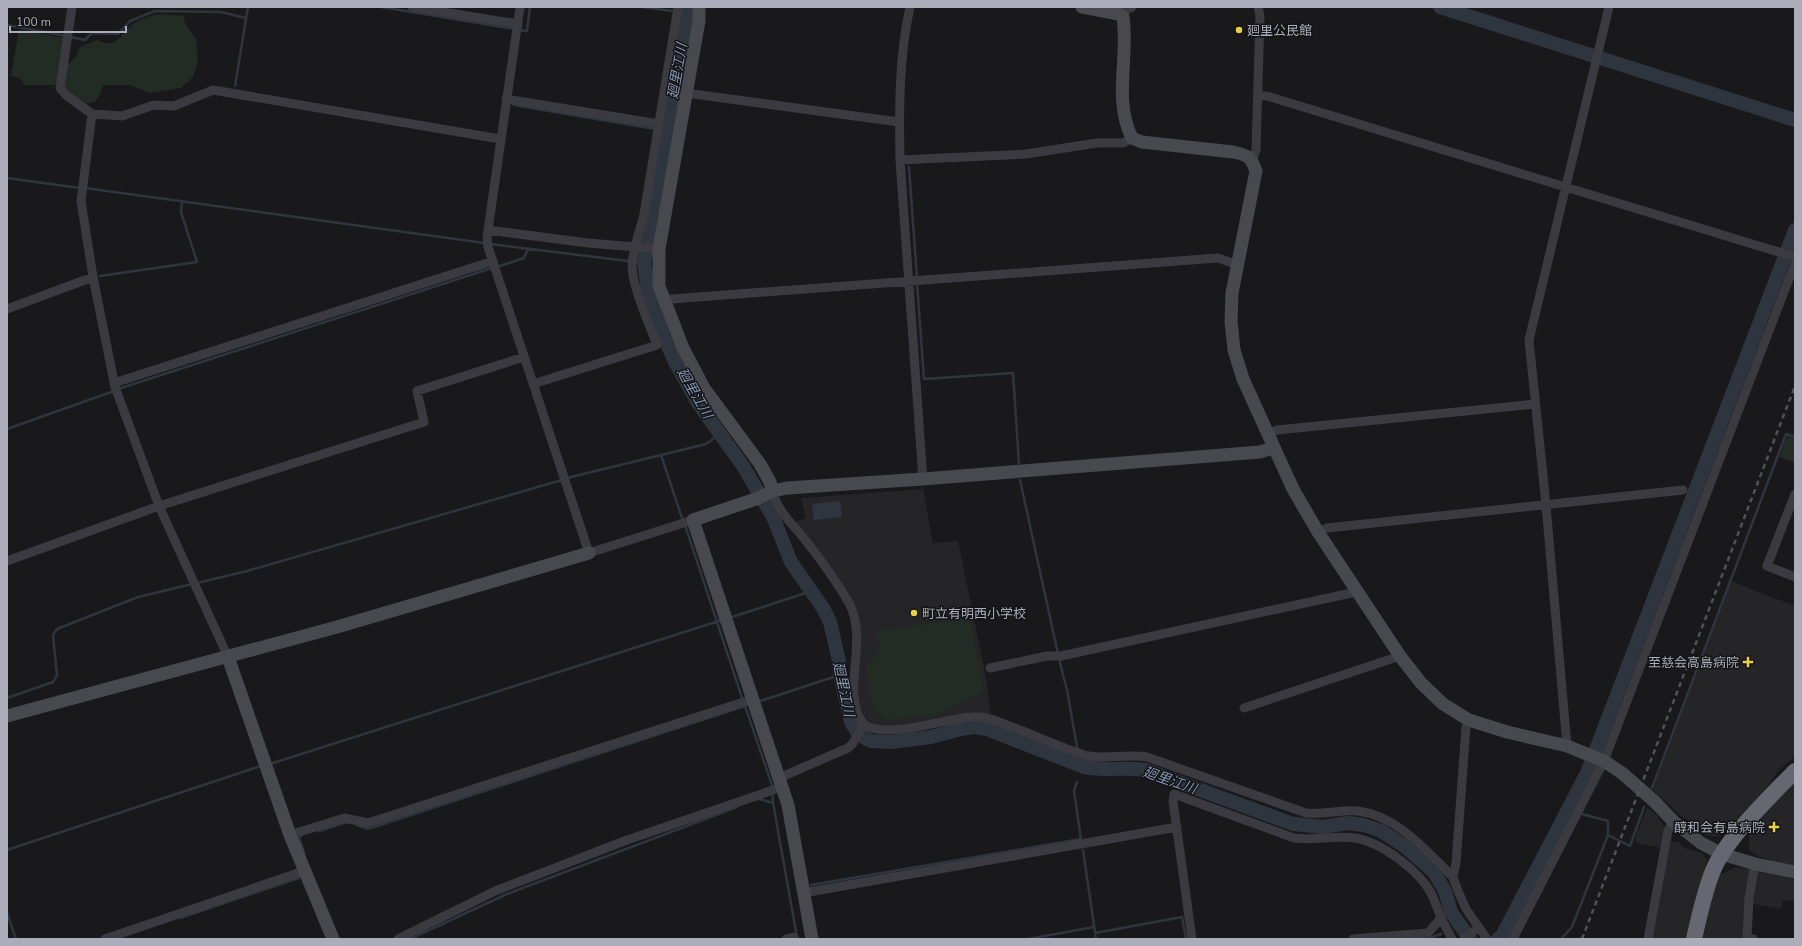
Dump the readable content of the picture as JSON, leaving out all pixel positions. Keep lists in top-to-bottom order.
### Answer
{
  "water": ["廻里江川"],
  "places": {
    "other": ["廻里公民館", "町立有明西小学校"],
    "health": ["至慈会高島病院", "醇和会有島病院"]
  },
  "scale_bar": "100 m"
}
